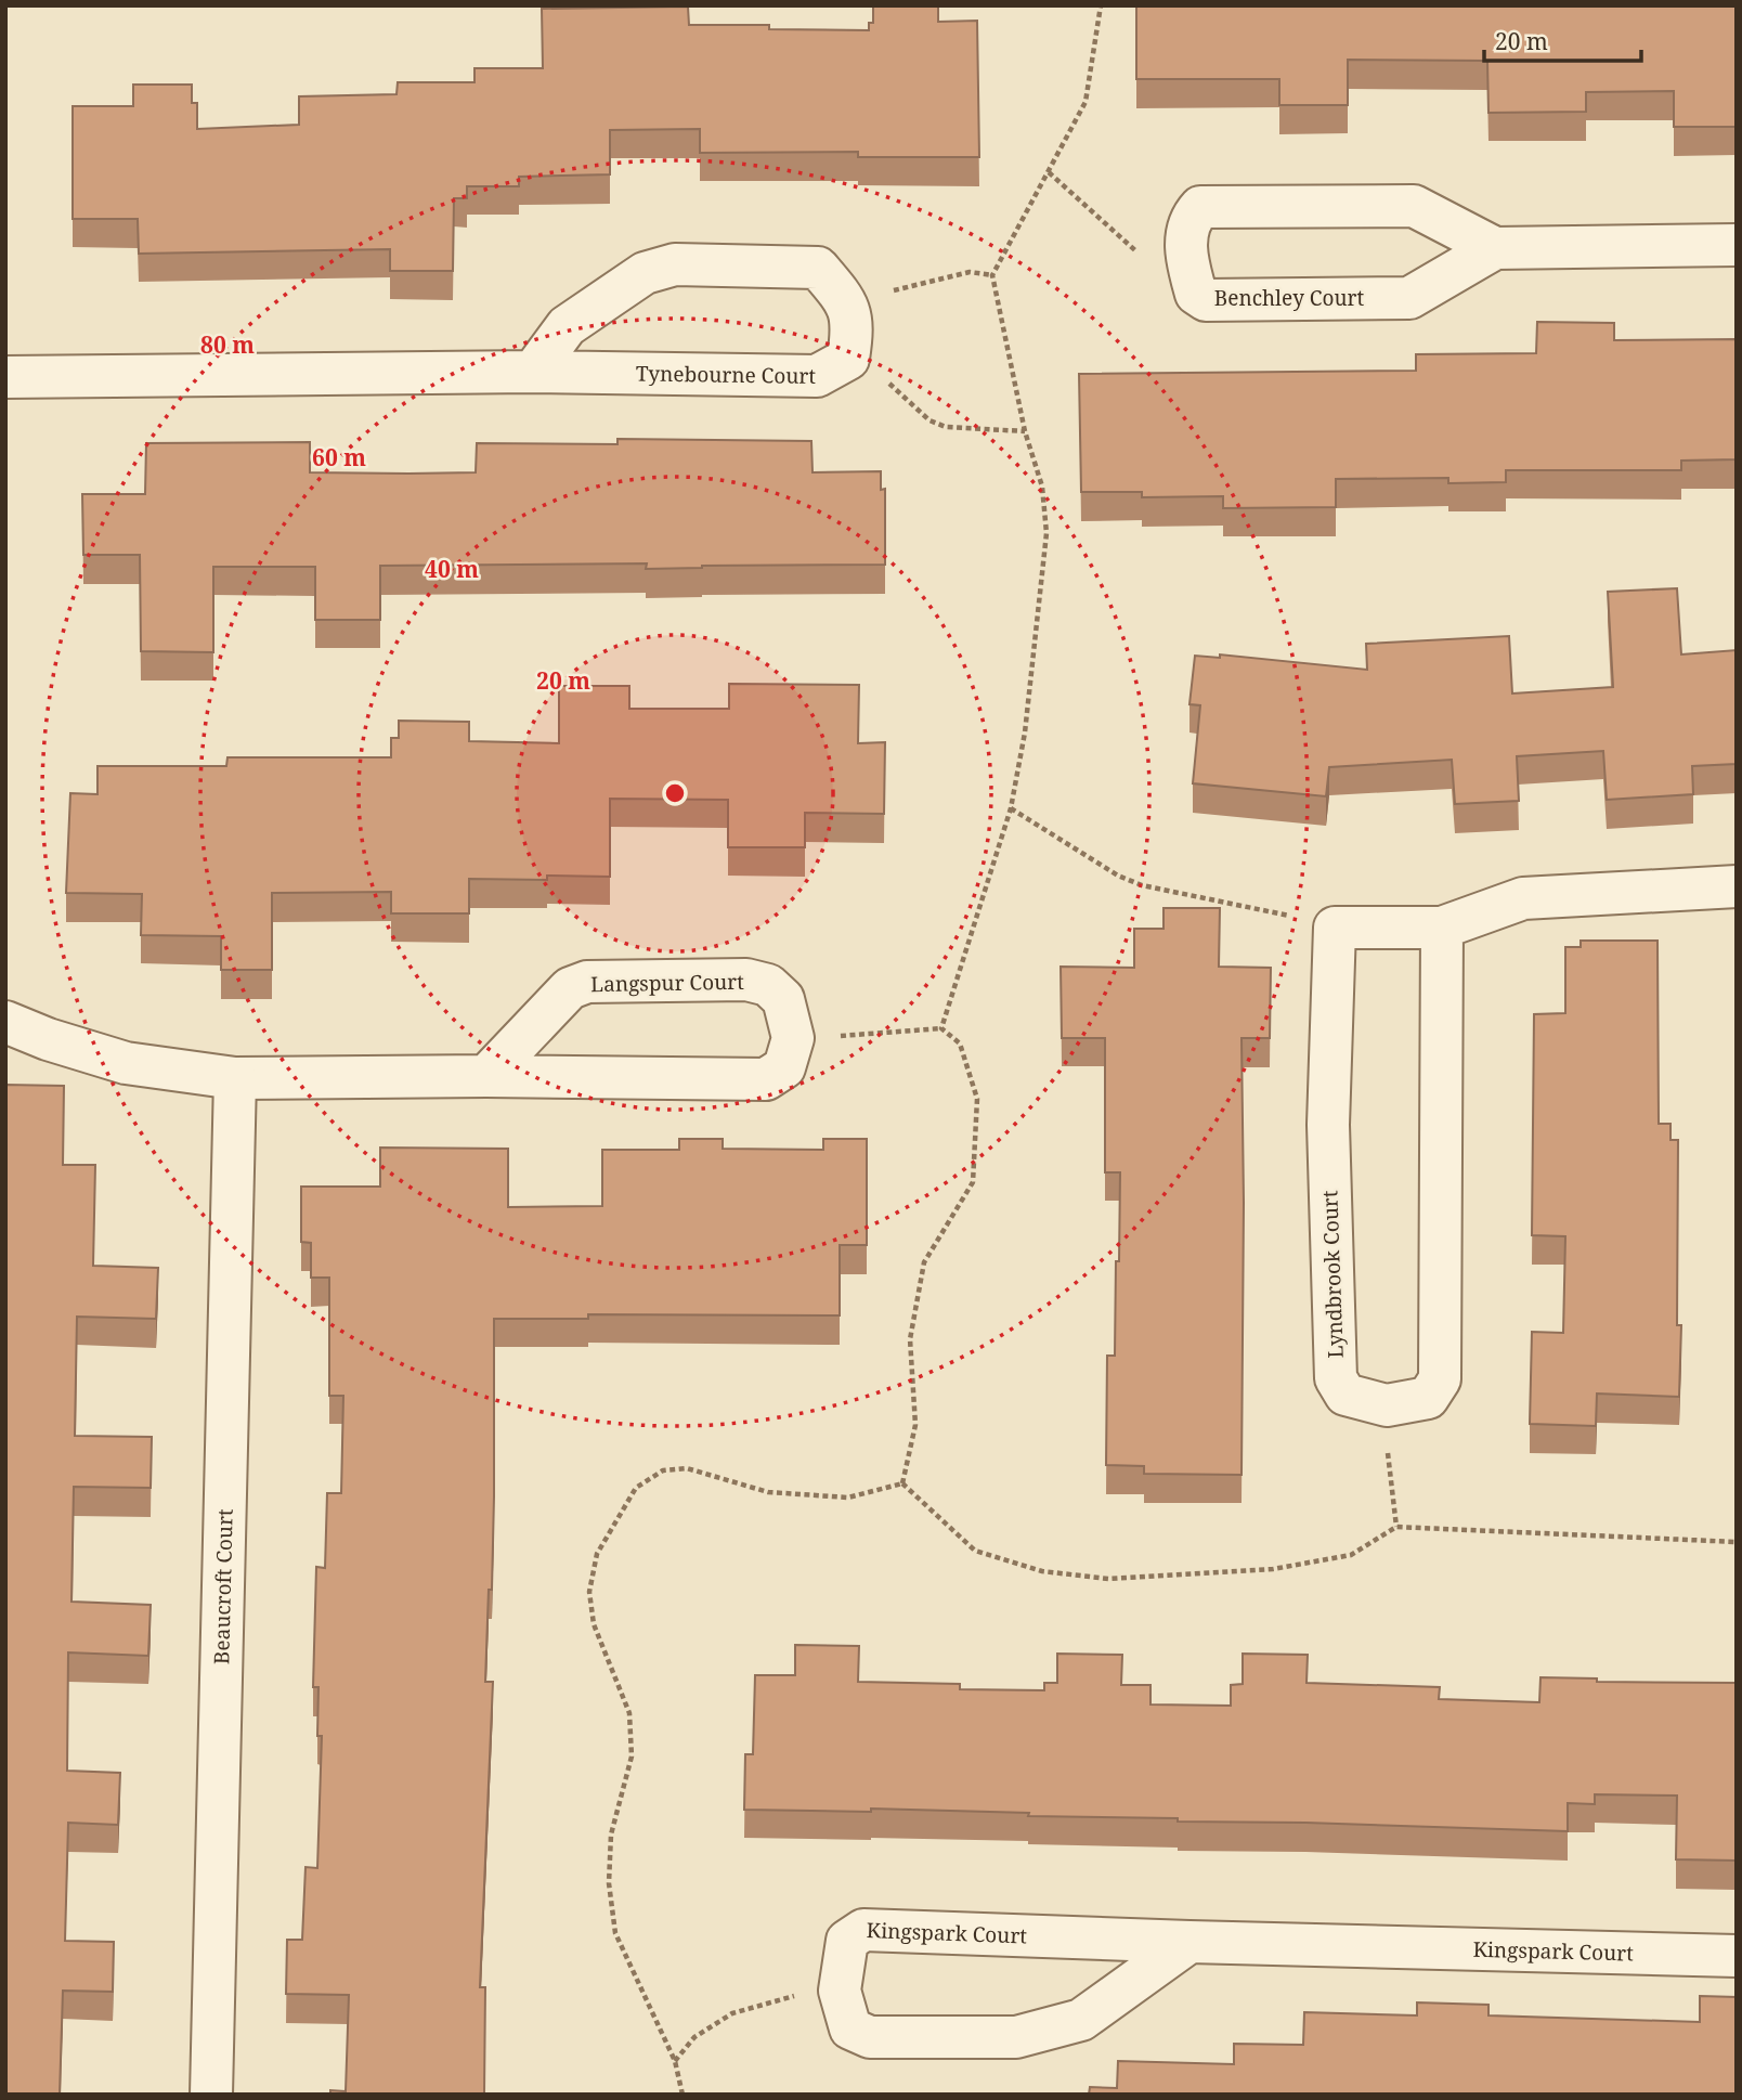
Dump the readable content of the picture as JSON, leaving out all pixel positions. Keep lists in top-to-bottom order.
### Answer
{
  "streets": {
    "street": [
      "Benchley Court",
      "Tynebourne Court",
      "Langspur Court",
      "Lyndbrook Court",
      "Beaucroft Court",
      "Kingspark Court"
    ]
  },
  "scale_bar": "20 m",
  "rings": [
    "80 m",
    "60 m",
    "40 m",
    "20 m"
  ]
}
